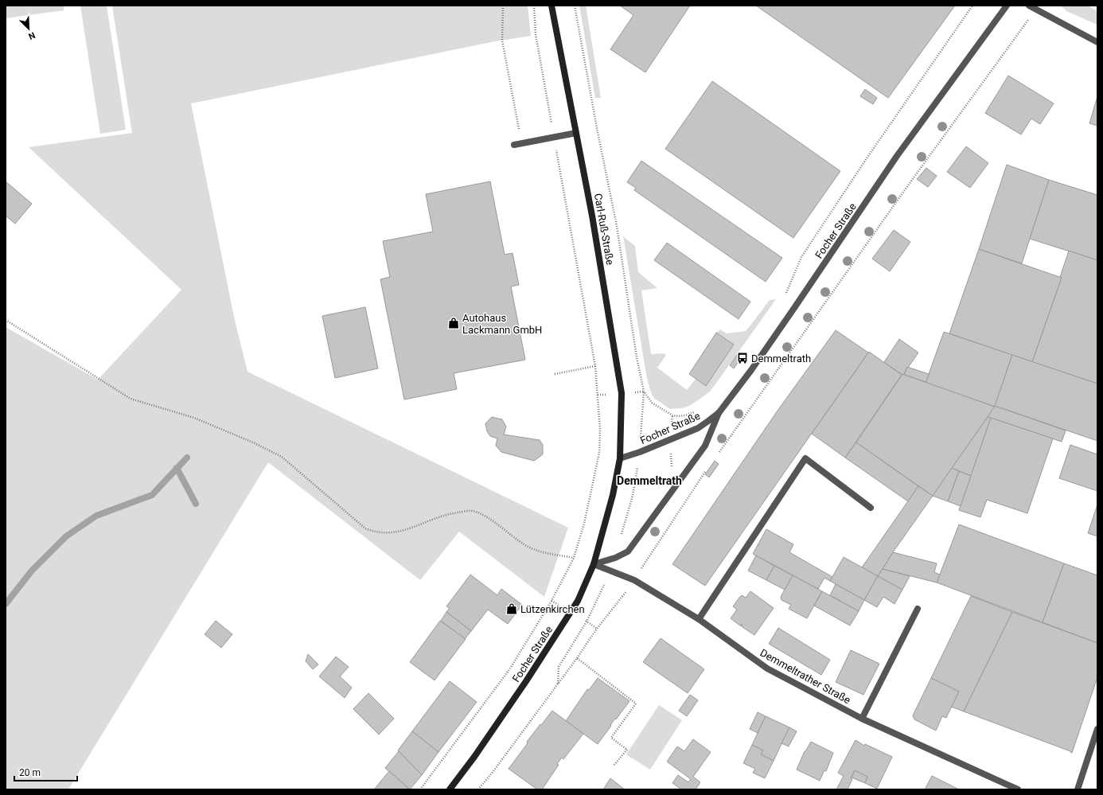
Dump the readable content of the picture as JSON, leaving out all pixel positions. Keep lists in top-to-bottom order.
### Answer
{
  "streets": {
    "main road": ["Carl-Ruß-Straße", "Focher Straße"],
    "street": ["Demmeltrather Straße"]
  },
  "crossings": [
    ["Carl-Ruß-Straße", "Focher Straße"],
    ["Focher Straße", "Demmeltrather Straße"]
  ],
  "districts": ["Demmeltrath"],
  "places": {
    "shop": ["Autohaus Lackmann GmbH", "Lützenkirchen"],
    "bus stop": ["Demmeltrath"]
  },
  "scale_bar": "20 m",
  "north": "bottom right"
}
